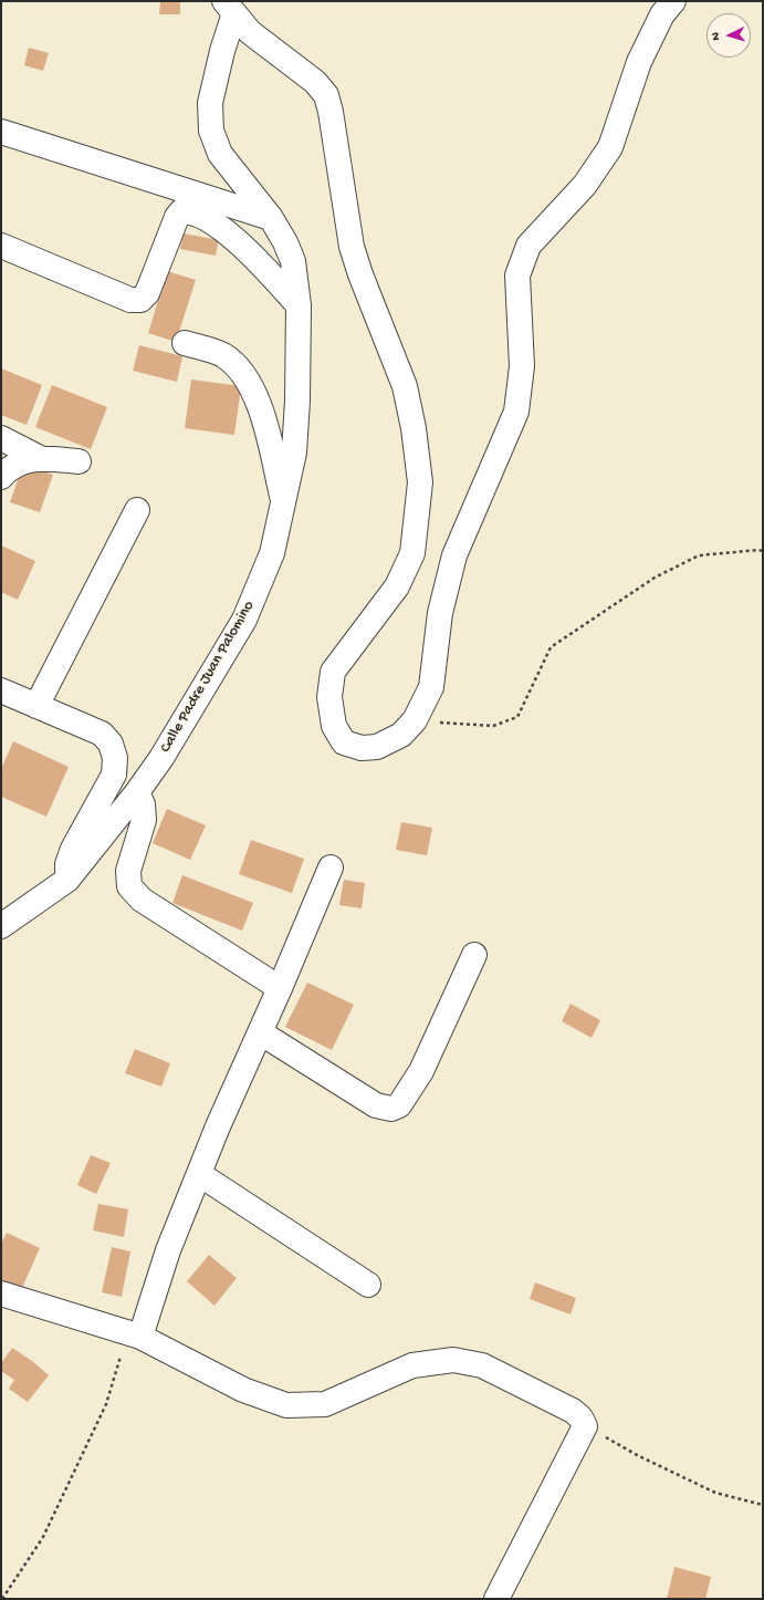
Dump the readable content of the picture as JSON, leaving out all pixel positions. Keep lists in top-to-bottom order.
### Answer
{
  "streets": {
    "street": ["Calle Padre Juan Palomino"]
  },
  "north": "left"
}
